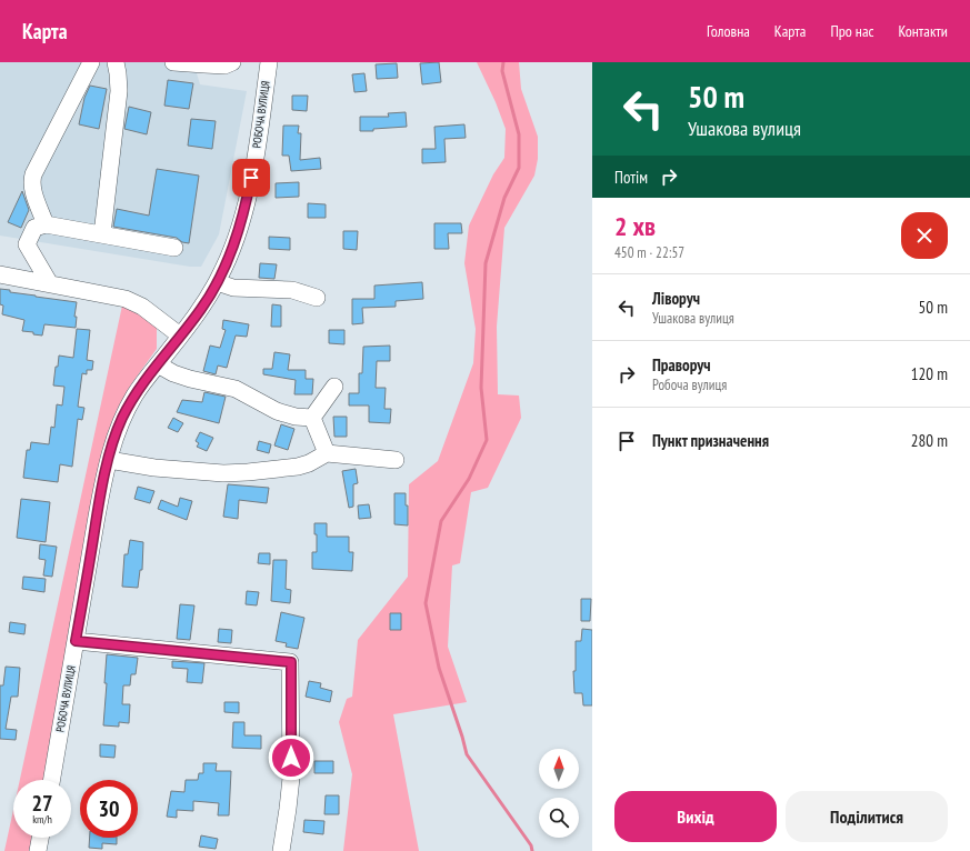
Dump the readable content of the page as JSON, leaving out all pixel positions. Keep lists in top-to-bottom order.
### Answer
{
  "streets": {
    "street": ["РОБОЧА ВУЛИЦЯ"]
  },
  "north": "top",
  "page": {
    "header": "Карта",
    "nav": [
      "Головна",
      "Карта",
      "Про нас",
      "Контакти"
    ],
    "turn": ["50 m", "Ушакова вулиця"],
    "then": "Потім",
    "heading": ["2 хв", "450 m · 22:57"],
    "list": [
      {
        "name": "Ліворуч",
        "note": "Ушакова вулиця",
        "value": "50 m"
      },
      {
        "name": "Праворуч",
        "note": "Робоча вулиця",
        "value": "120 m"
      },
      {
        "name": "Пункт призначення",
        "value": "280 m"
      }
    ],
    "speed": "27 km/h",
    "limit": "30",
    "buttons": ["Вихід", "Поділитися"]
  }
}
